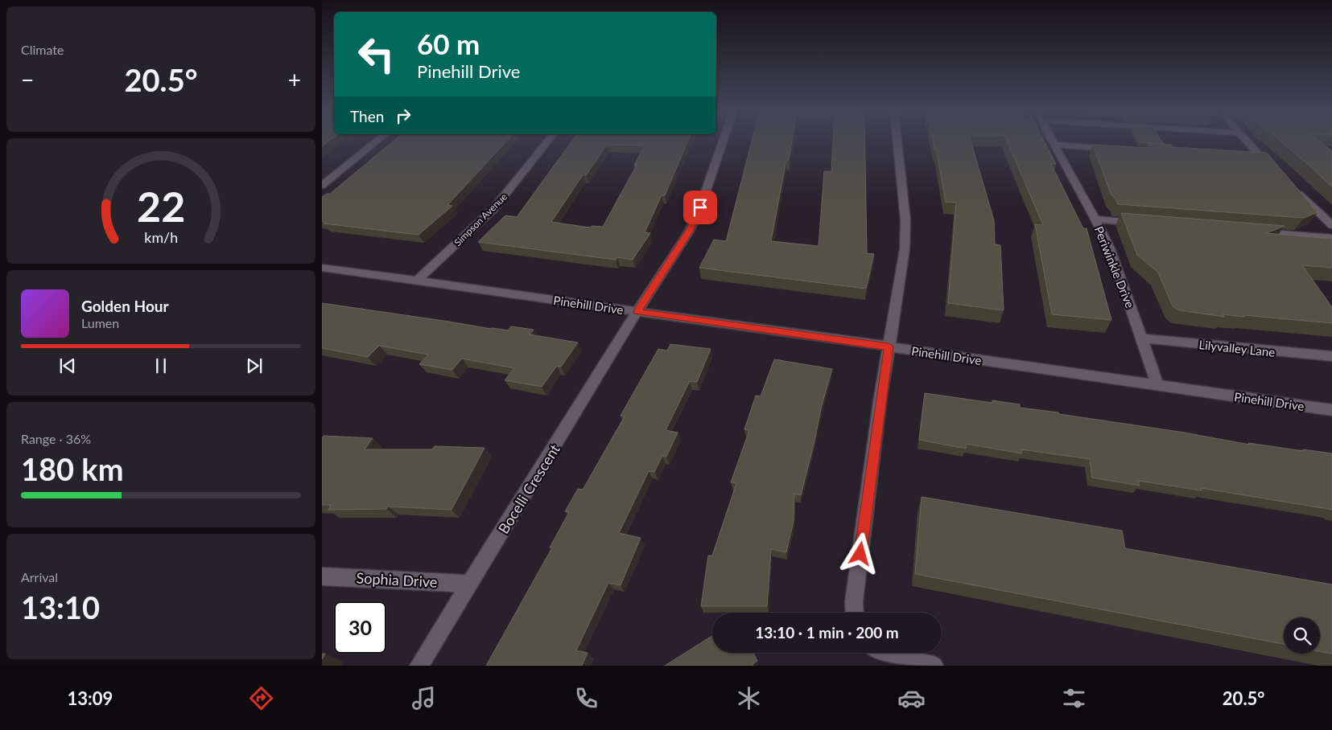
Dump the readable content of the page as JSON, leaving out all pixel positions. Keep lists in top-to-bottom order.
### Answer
{
  "streets": {
    "street": [
      "Simpson Avenue",
      "Periwinkle Drive",
      "Pinehill Drive",
      "Lilyvalley Lane",
      "Bocelli Crescent",
      "Sophia Drive"
    ]
  },
  "crossings": [
    ["Simpson Avenue", "Pinehill Drive"],
    ["Periwinkle Drive", "Pinehill Drive"],
    ["Periwinkle Drive", "Lilyvalley Lane"],
    ["Pinehill Drive", "Bocelli Crescent"],
    ["Bocelli Crescent", "Sophia Drive"]
  ],
  "page": {
    "tile": [
      "Climate",
      ["Range · 36%", "180 km"],
      ["Arrival", "13:10"]
    ],
    "turn": ["60 m", "Pinehill Drive"],
    "heat": ["−", "20.5°", "+"],
    "then": "Then",
    "song": ["Golden Hour", "Lumen"],
    "limit": "30",
    "trip": "13:10 · 1 min · 200 m",
    "tabs": ["13:09", "20.5°"],
    "gauge": ["22", "km/h"]
  }
}
